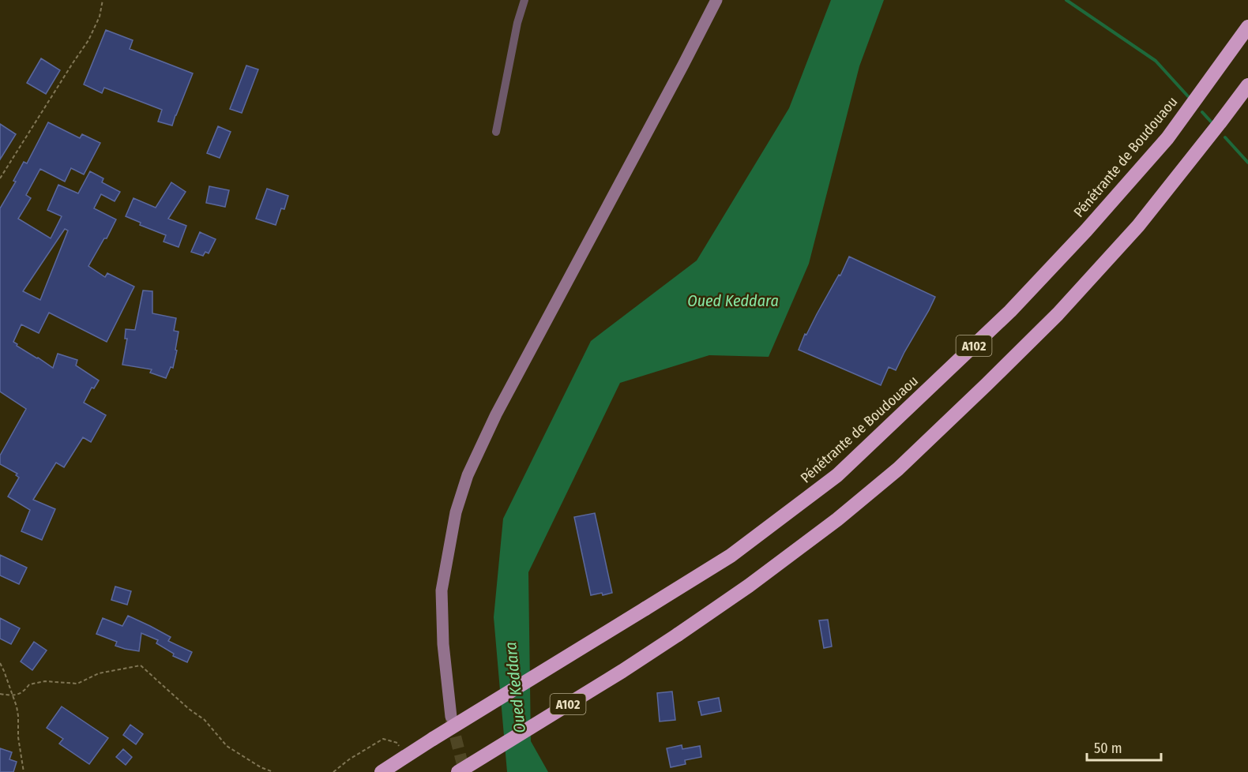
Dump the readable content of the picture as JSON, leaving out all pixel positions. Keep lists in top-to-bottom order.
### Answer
{
  "streets": {
    "highway": ["Pénétrante de Boudouaou", "A102"]
  },
  "water": ["Oued Keddara"],
  "scale_bar": "50 m"
}
